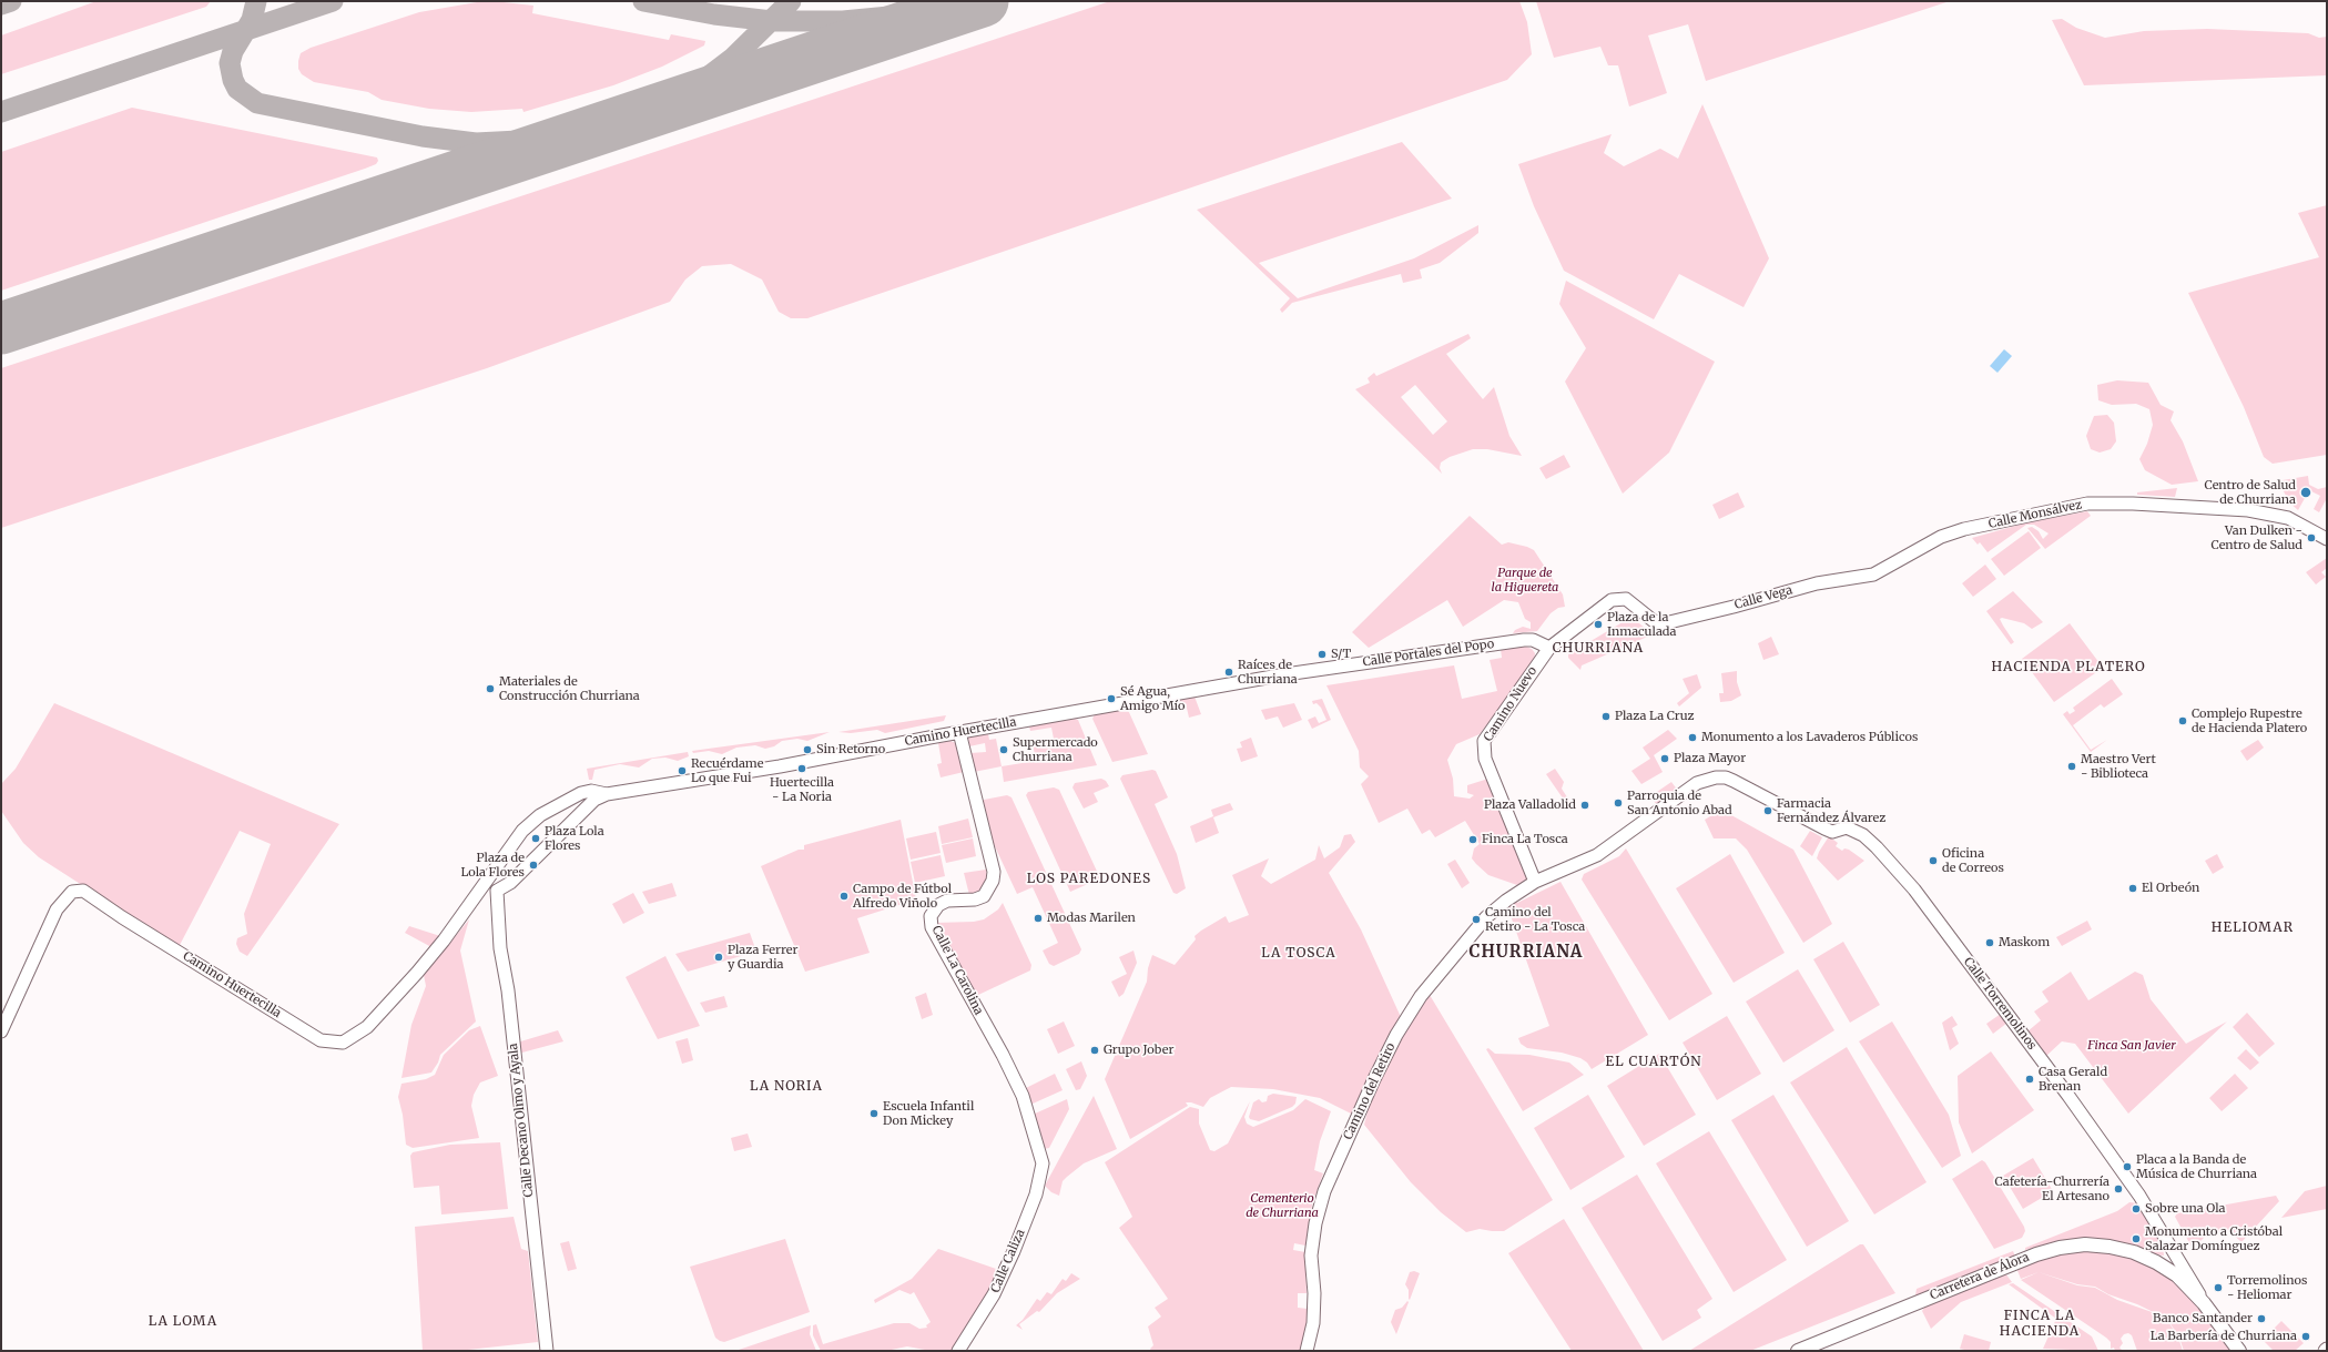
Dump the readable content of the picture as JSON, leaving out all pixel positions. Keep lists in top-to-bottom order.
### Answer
{
  "streets": {
    "main road": ["Calle Torremolinos", "Carretera de Álora"],
    "street": [
      "Calle Monsálvez",
      "Calle Vega",
      "Calle Portales del Popo",
      "Camino Nuevo",
      "Camino Huertecilla",
      "Calle La Carolina",
      "Camino del Retiro",
      "Calle Decano Olmo y Ayala",
      "Calle Caliza"
    ]
  },
  "crossings": [
    ["Calle Monsálvez", "Calle Vega"],
    ["Calle Vega", "Calle Portales del Popo"],
    ["Calle Vega", "Camino Nuevo"],
    ["Calle Portales del Popo", "Camino Nuevo"],
    ["Calle Portales del Popo", "Camino Huertecilla"],
    ["Camino Nuevo", "Calle Torremolinos"],
    ["Camino Nuevo", "Camino del Retiro"],
    ["Camino Huertecilla", "Calle La Carolina"],
    ["Calle La Carolina", "Calle Caliza"],
    ["Calle Torremolinos", "Camino del Retiro"],
    ["Calle Torremolinos", "Carretera de Álora"]
  ],
  "districts": [
    "CHURRIANA",
    "HACIENDA PLATERO",
    "LOS PAREDONES",
    "HELIOMAR",
    "CHURRIANA",
    "LA TOSCA",
    "EL CUARTÓN",
    "LA NORIA",
    "FINCA LA HACIENDA",
    "LA LOMA"
  ],
  "parks": ["Parque de la Higuereta", "Finca San Javier", "Cementerio de Churriana"],
  "places": [
    "Centro de Salud de Churriana",
    "Van Dulken - Centro de Salud",
    "Plaza de la Inmaculada",
    "S/T",
    "Raíces de Churriana",
    "Materiales de Construcción Churriana",
    "Sé Agua, Amigo Mío",
    "Plaza La Cruz",
    "Complejo Rupestre de Hacienda Platero",
    "Monumento a los Lavaderos Públicos",
    "Sin Retorno",
    "Supermercado Churriana",
    "Plaza Mayor",
    "Maestro Vert - Biblioteca",
    "Huertecilla - La Noria",
    "Recuérdame Lo que Fui",
    "Parroquia de San Antonio Abad",
    "Plaza Valladolid",
    "Farmacia Fernández Álvarez",
    "Plaza Lola Flores",
    "Finca La Tosca",
    "Oficina de Correos",
    "Plaza de Lola Flores",
    "El Orbeón",
    "Campo de Fútbol Alfredo Viñolo",
    "Modas Marilen",
    "Camino del Retiro - La Tosca",
    "Maskom",
    "Plaza Ferrer y Guardia",
    "Grupo Jober",
    "Casa Gerald Brenan",
    "Escuela Infantil Don Mickey",
    "Placa a la Banda de Música de Churriana",
    "Cafetería-Churrería El Artesano",
    "Sobre una Ola",
    "Monumento a Cristóbal Salazar Domínguez",
    "Torremolinos - Heliomar",
    "Banco Santander",
    "La Barbería de Churriana"
  ]
}
